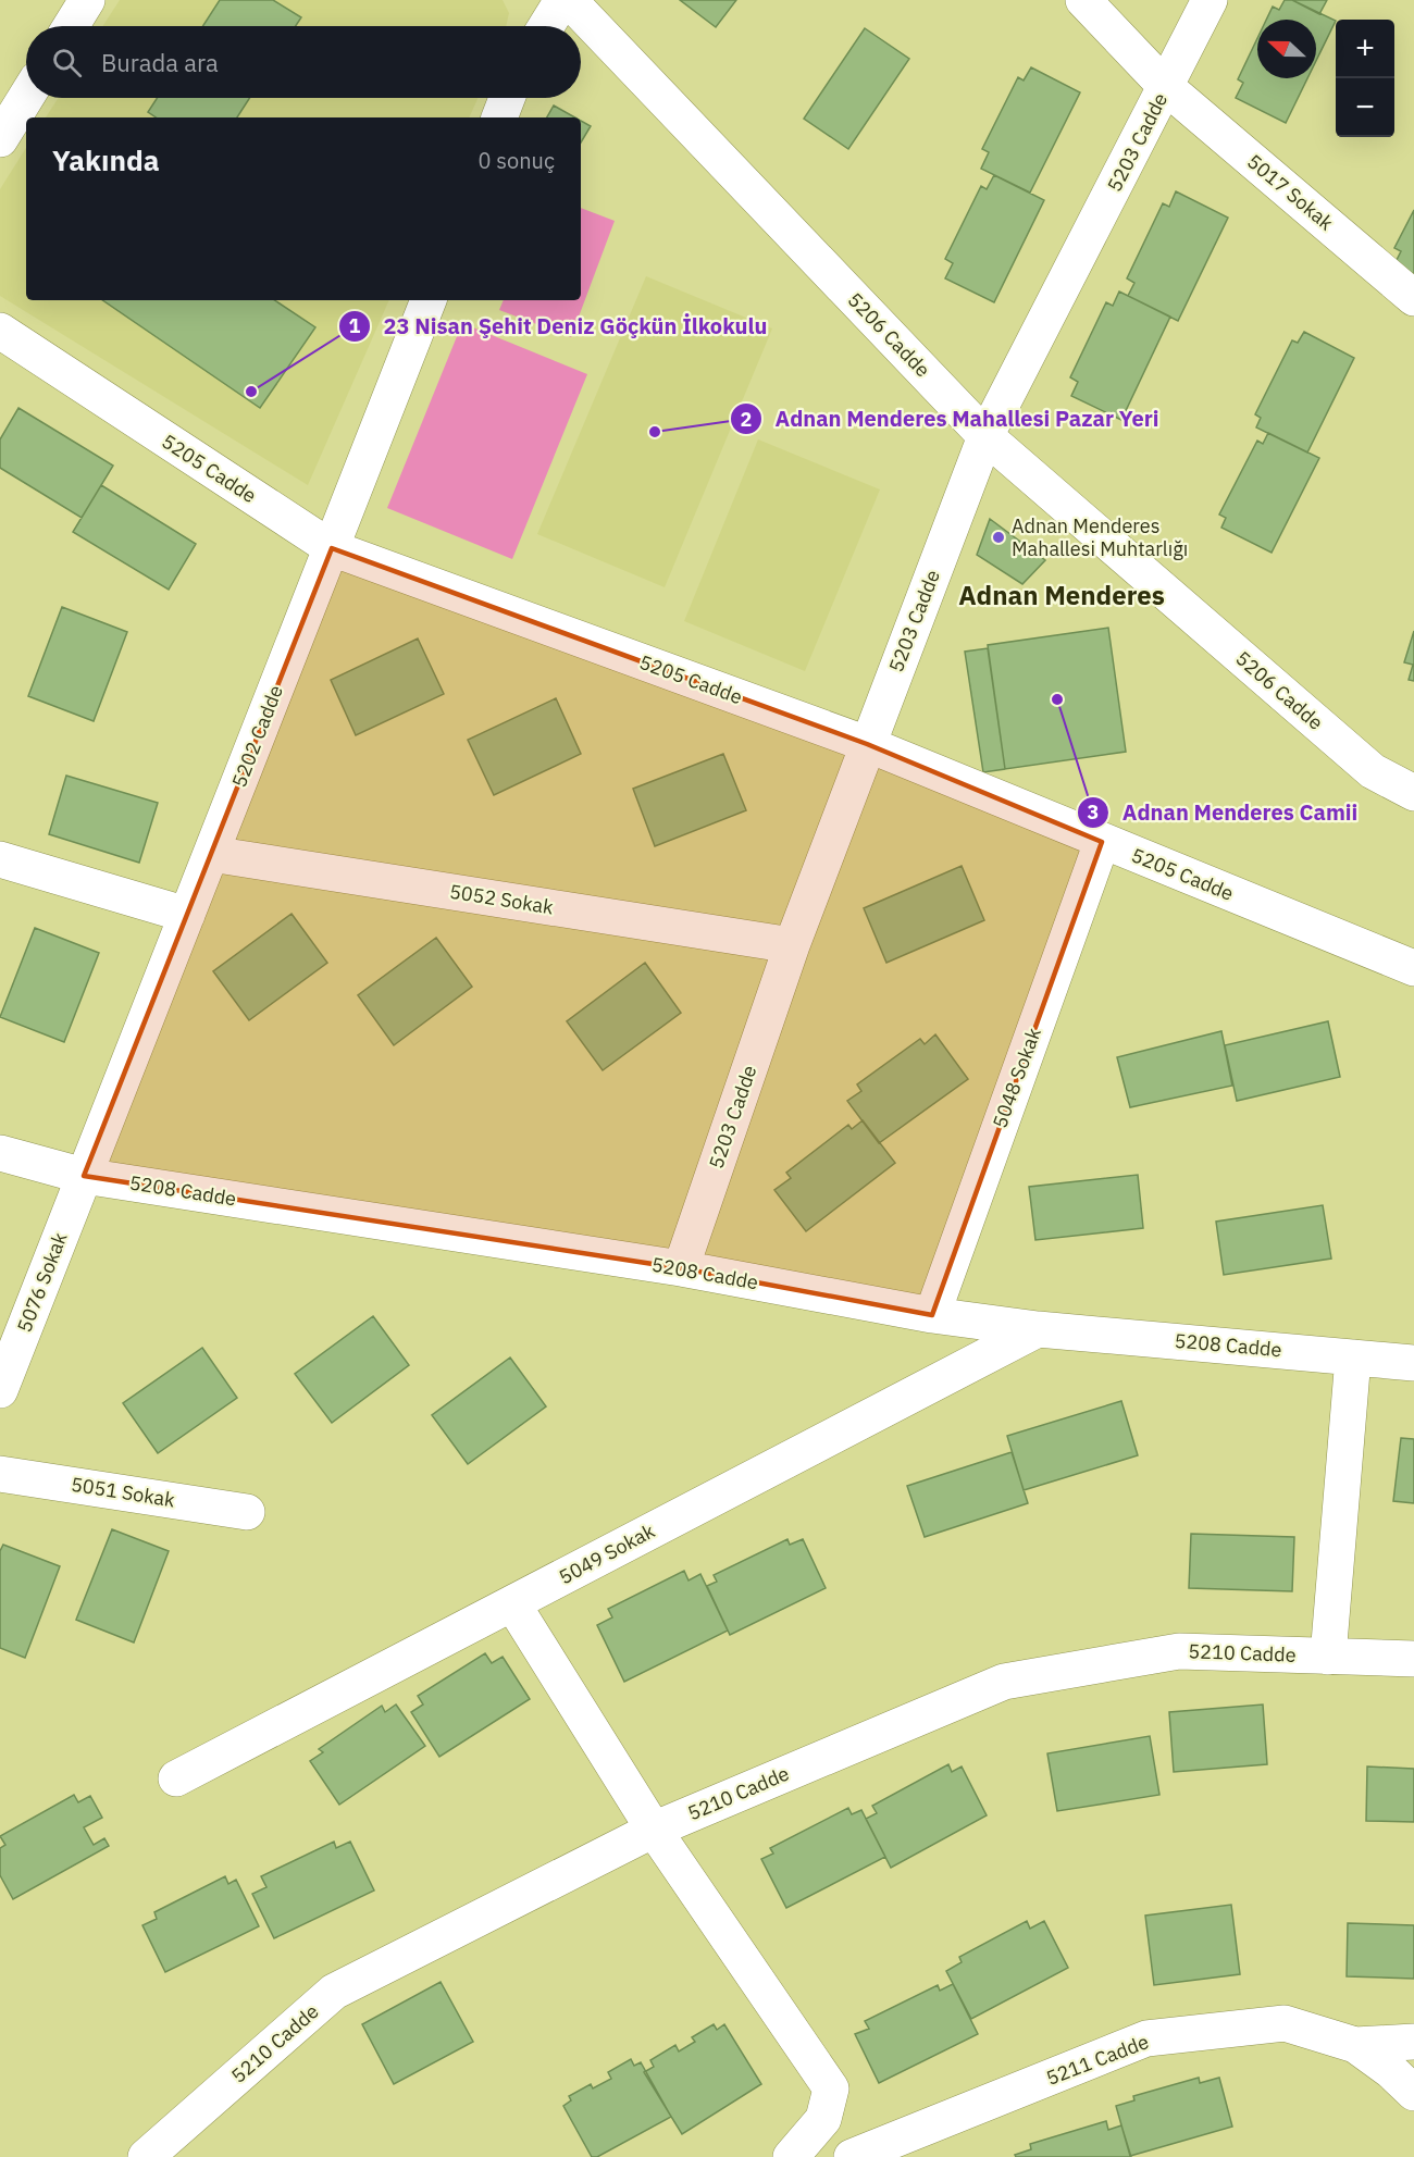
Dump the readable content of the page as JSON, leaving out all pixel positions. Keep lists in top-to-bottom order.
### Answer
{
  "streets": {
    "street": [
      "5203 Cadde",
      "5017 Sokak",
      "5206 Cadde",
      "5205 Cadde",
      "5202 Cadde",
      "5052 Sokak",
      "5048 Sokak",
      "5208 Cadde",
      "5076 Sokak",
      "5051 Sokak",
      "5049 Sokak",
      "5210 Cadde",
      "5211 Cadde"
    ]
  },
  "crossings": [
    ["5203 Cadde", "5017 Sokak"],
    ["5203 Cadde", "5206 Cadde"],
    ["5203 Cadde", "5205 Cadde"],
    ["5203 Cadde", "5052 Sokak"],
    ["5203 Cadde", "5208 Cadde"],
    ["5205 Cadde", "5202 Cadde"],
    ["5205 Cadde", "5048 Sokak"],
    ["5202 Cadde", "5052 Sokak"],
    ["5202 Cadde", "5208 Cadde"],
    ["5202 Cadde", "5076 Sokak"],
    ["5048 Sokak", "5208 Cadde"],
    ["5208 Cadde", "5076 Sokak"],
    ["5208 Cadde", "5049 Sokak"]
  ],
  "districts": ["Adnan Menderes"],
  "places": [
    "23 Nisan Şehit Deniz Göçkün İlkokulu",
    "Adnan Menderes Mahallesi Pazar Yeri",
    "Adnan Menderes Mahallesi Muhtarlığı",
    "Adnan Menderes Camii"
  ],
  "north": "left",
  "page": {
    "map_buttons": ["+", "−"],
    "search": "Burada ara",
    "heading": ["Yakında", "0 sonuç"]
  }
}
